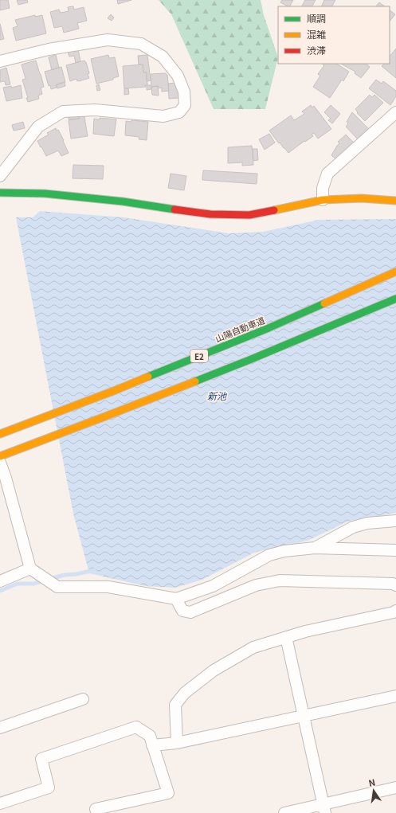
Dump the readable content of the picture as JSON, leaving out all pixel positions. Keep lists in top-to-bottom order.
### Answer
{
  "streets": {
    "main road": ["山陽自動車道", "E2"]
  },
  "water": ["新池"],
  "legend": ["順調", "混雑", "渋滞"],
  "north": "top"
}
